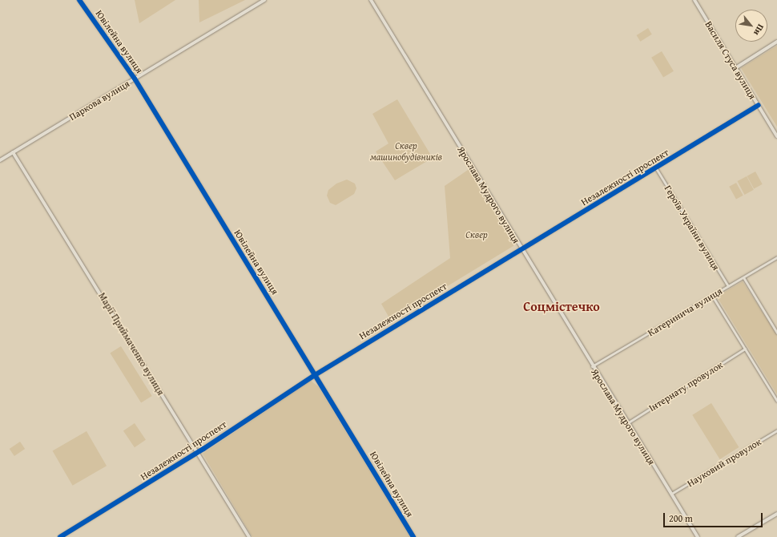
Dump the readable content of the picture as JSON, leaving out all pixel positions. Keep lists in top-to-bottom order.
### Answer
{
  "streets": {
    "street": [
      "Ювілейна вулиця",
      "Василя Стуса вулиця",
      "Паркова вулиця",
      "Незалежності проспект",
      "Ярослава Мудрого вулиця",
      "Героїв України вулиця",
      "Катеринича вулиця",
      "Марії Приймаченко вулиця",
      "Інтернату провулок",
      "Науковий провулок"
    ]
  },
  "crossings": [
    ["Ювілейна вулиця", "Паркова вулиця"],
    ["Ювілейна вулиця", "Незалежності проспект"],
    ["Василя Стуса вулиця", "Незалежності проспект"],
    ["Паркова вулиця", "Марії Приймаченко вулиця"],
    ["Незалежності проспект", "Ярослава Мудрого вулиця"],
    ["Незалежності проспект", "Героїв України вулиця"],
    ["Незалежності проспект", "Марії Приймаченко вулиця"],
    ["Ярослава Мудрого вулиця", "Катеринича вулиця"],
    ["Ярослава Мудрого вулиця", "Інтернату провулок"],
    ["Ярослава Мудрого вулиця", "Науковий провулок"],
    ["Героїв України вулиця", "Катеринича вулиця"]
  ],
  "districts": ["Соцмістечко"],
  "parks": ["Сквер машинобудівників", "Сквер"],
  "scale_bar": "200 m",
  "north": "bottom right"
}
